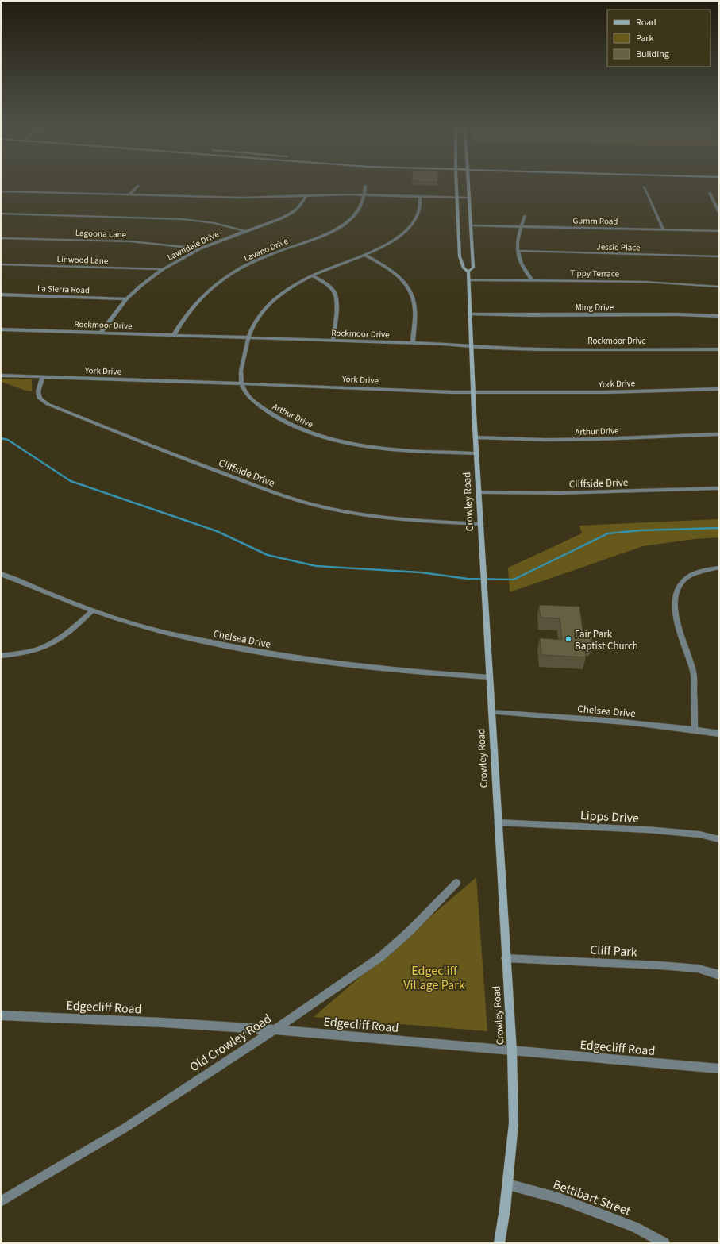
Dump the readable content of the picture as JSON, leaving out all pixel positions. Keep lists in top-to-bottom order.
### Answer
{
  "streets": {
    "main road": ["Crowley Road"],
    "street": [
      "Gumm Road",
      "Lagoona Lane",
      "Lawndale Drive",
      "Jessie Place",
      "Lavano Drive",
      "Linwood Lane",
      "Tippy Terrace",
      "La Sierra Road",
      "Ming Drive",
      "Rockmoor Drive",
      "York Drive",
      "Arthur Drive",
      "Cliffside Drive",
      "Chelsea Drive",
      "Lipps Drive",
      "Cliff Park",
      "Edgecliff Road",
      "Old Crowley Road",
      "Bettibart Street"
    ]
  },
  "crossings": [
    ["Gumm Road", "Crowley Road"],
    ["Lagoona Lane", "Lawndale Drive"],
    ["Lawndale Drive", "Linwood Lane"],
    ["Lawndale Drive", "La Sierra Road"],
    ["Lawndale Drive", "Rockmoor Drive"],
    ["Lavano Drive", "Rockmoor Drive"],
    ["Tippy Terrace", "Crowley Road"],
    ["Ming Drive", "Crowley Road"],
    ["Rockmoor Drive", "Crowley Road"],
    ["York Drive", "Arthur Drive"],
    ["York Drive", "Cliffside Drive"],
    ["York Drive", "Crowley Road"],
    ["Arthur Drive", "Crowley Road"],
    ["Cliffside Drive", "Crowley Road"],
    ["Crowley Road", "Chelsea Drive"],
    ["Crowley Road", "Lipps Drive"],
    ["Crowley Road", "Cliff Park"],
    ["Crowley Road", "Edgecliff Road"],
    ["Crowley Road", "Bettibart Street"],
    ["Edgecliff Road", "Old Crowley Road"]
  ],
  "parks": ["Edgecliff Village Park"],
  "places": ["Fair Park Baptist Church"],
  "legend": ["Road", "Park", "Building"]
}
